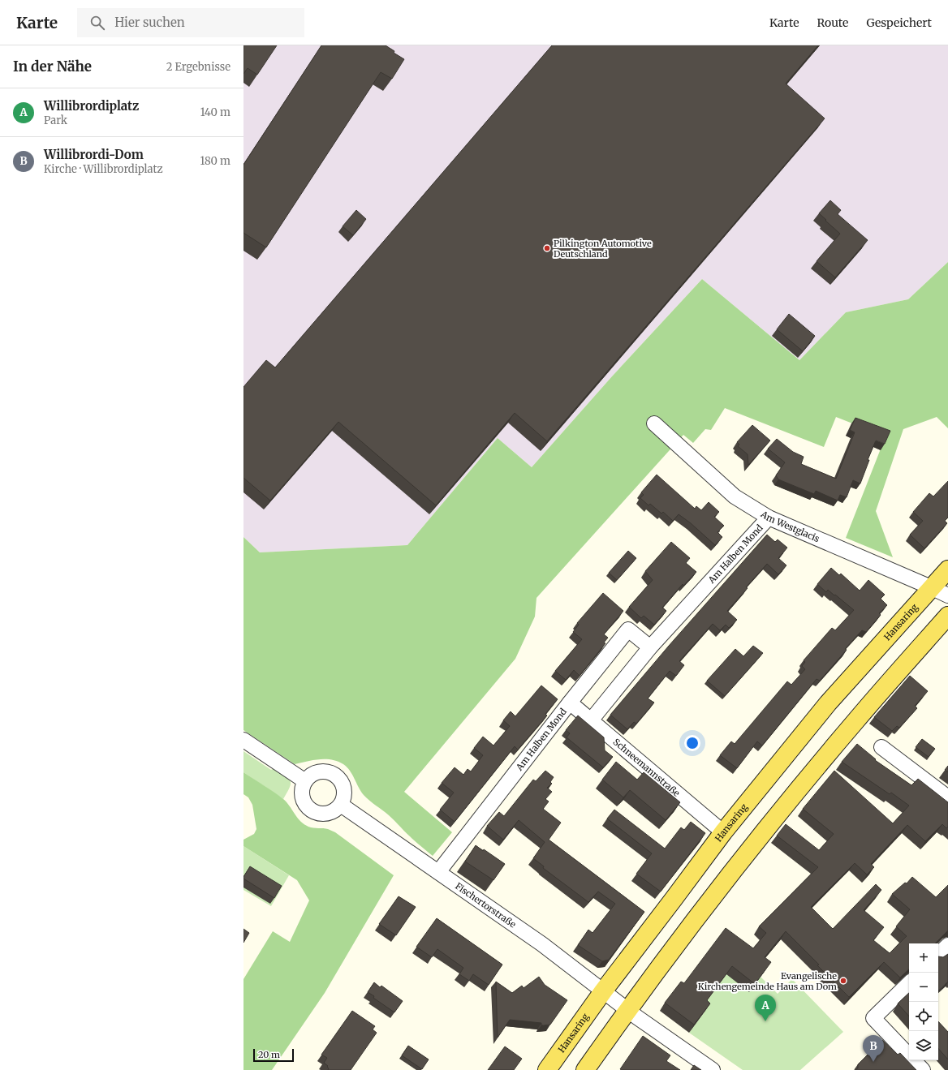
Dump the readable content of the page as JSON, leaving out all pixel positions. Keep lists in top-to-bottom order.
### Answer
{
  "streets": {
    "main road": ["Hansaring"],
    "street": [
      "Am Westglacis",
      "Am Halben Mond",
      "Schneemannstraße",
      "Fischertorstraße"
    ]
  },
  "crossings": [
    ["Am Westglacis", "Am Halben Mond"],
    ["Am Westglacis", "Hansaring"],
    ["Am Halben Mond", "Schneemannstraße"],
    ["Am Halben Mond", "Fischertorstraße"],
    ["Hansaring", "Schneemannstraße"],
    ["Hansaring", "Fischertorstraße"]
  ],
  "places": ["Pilkington Automotive Deutschland", "Evangelische Kirchengemeinde Haus am Dom"],
  "scale_bar": "20 m",
  "page": {
    "header": "Karte",
    "search": "Hier suchen",
    "nav": ["Karte", "Route", "Gespeichert"],
    "heading": ["In der Nähe", "2 Ergebnisse"],
    "list": [
      {
        "mark": "A",
        "name": "Willibrordiplatz",
        "note": "Park",
        "value": "140 m"
      },
      {
        "mark": "B",
        "name": "Willibrordi-Dom",
        "note": "Kirche · Willibrordiplatz",
        "value": "180 m"
      }
    ],
    "map_buttons": ["+", "−"],
    "pins": ["A", "B"],
    "scale": "20 m"
  }
}
